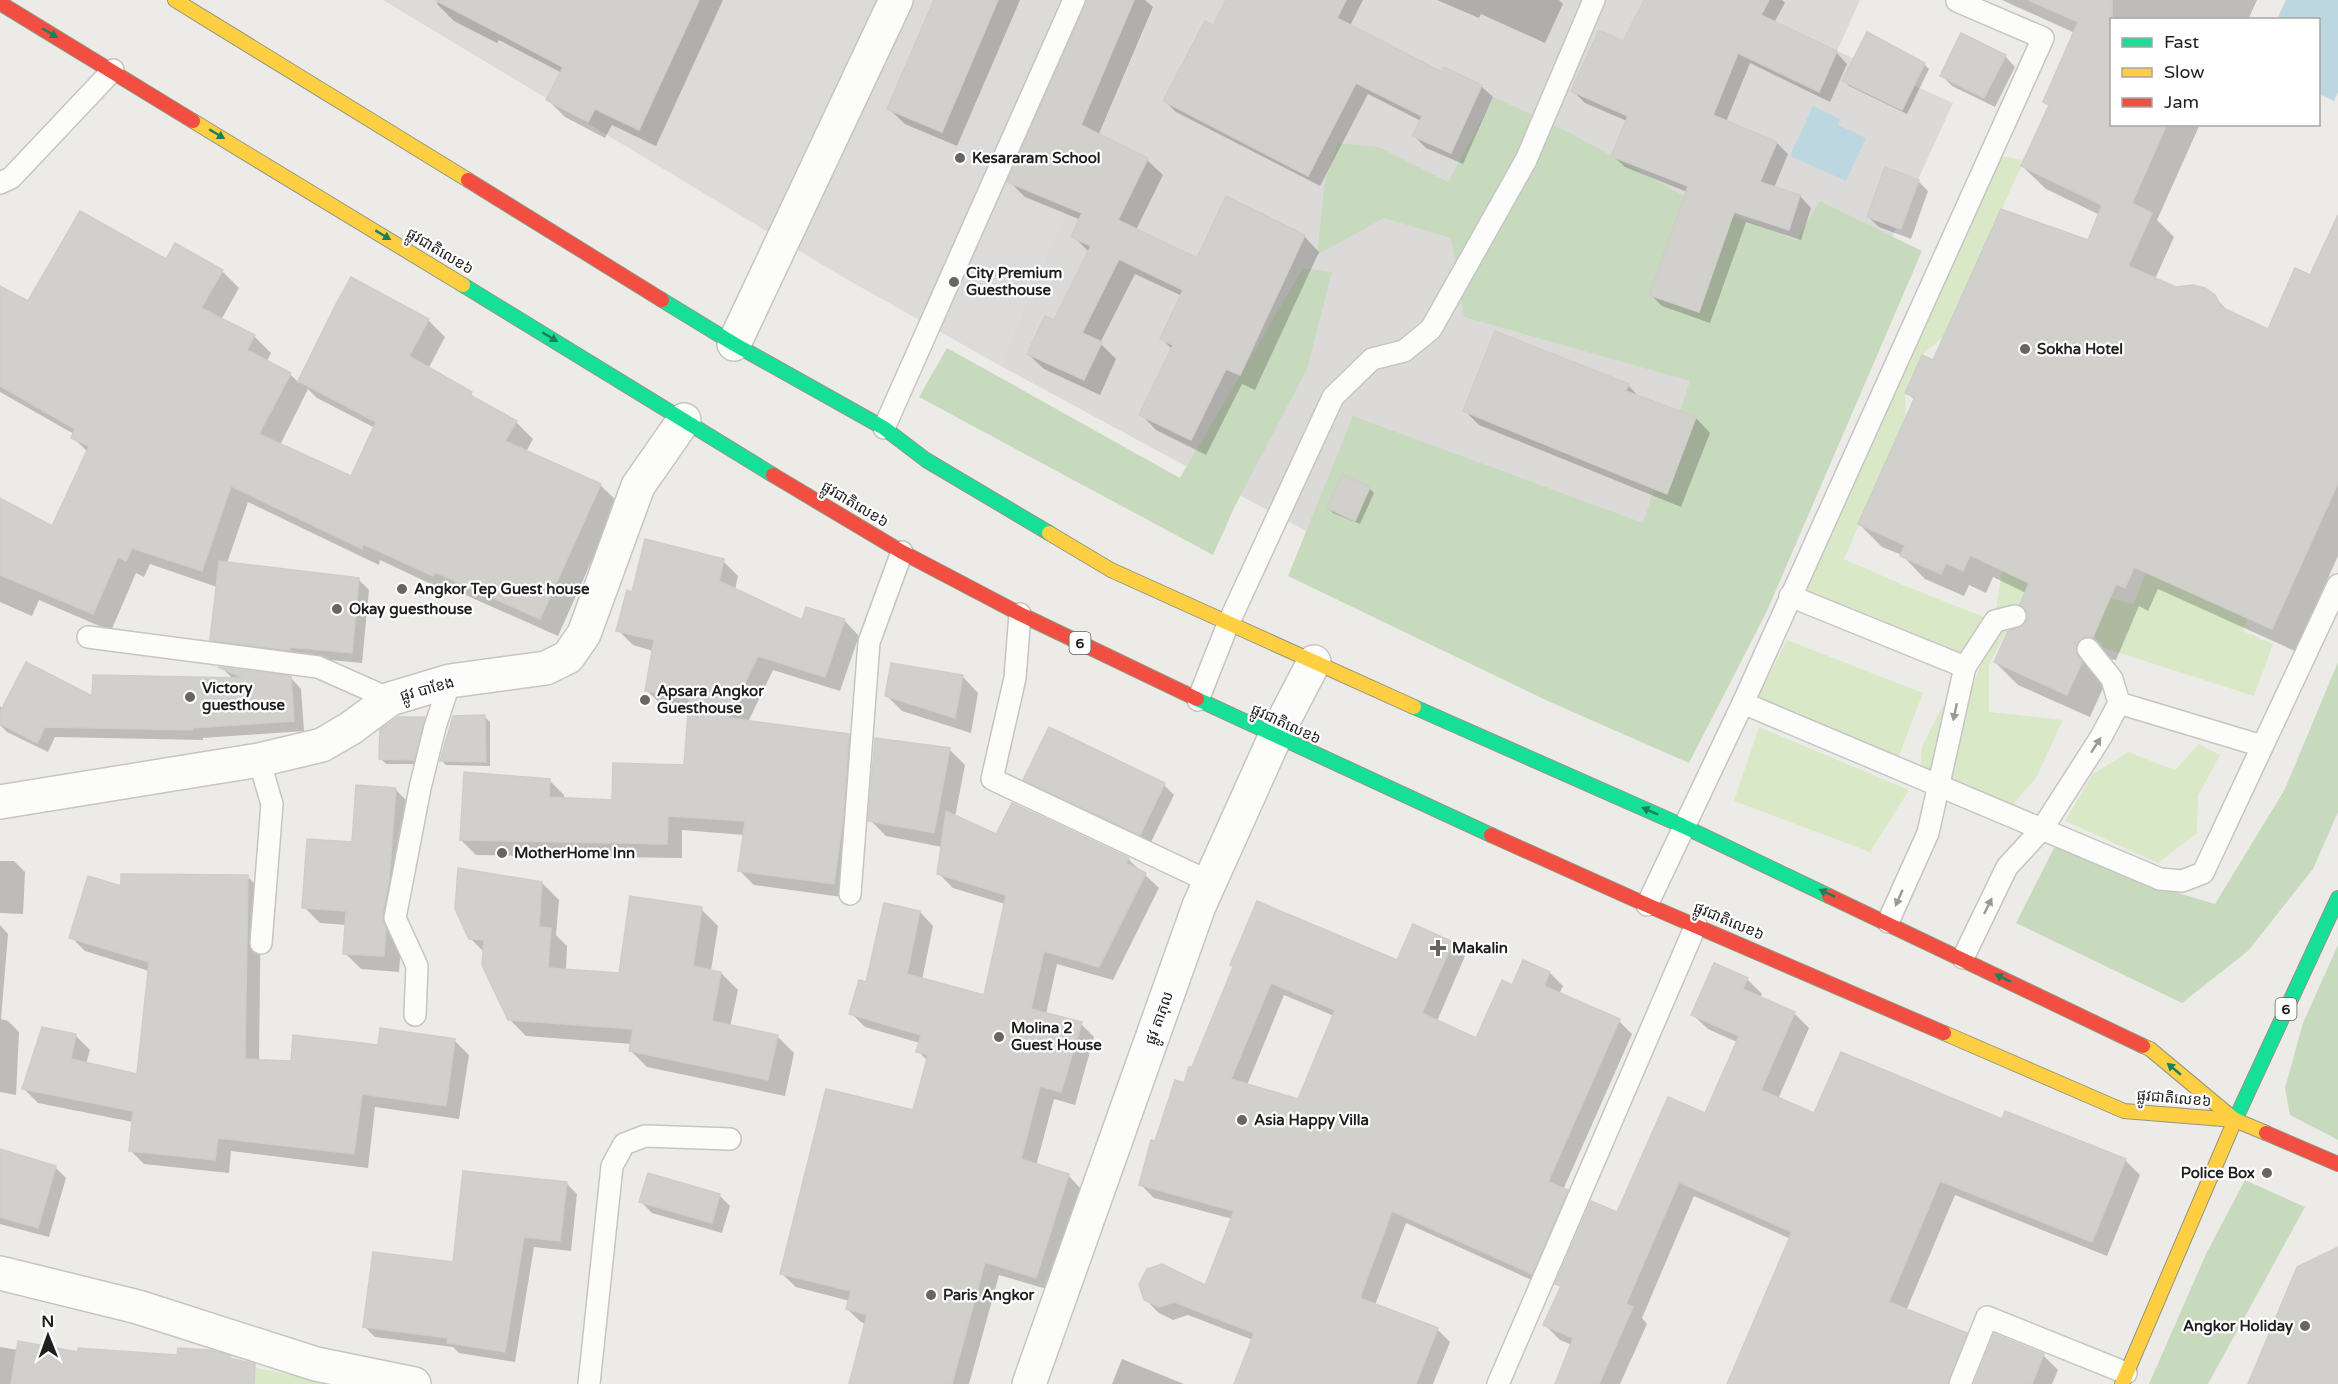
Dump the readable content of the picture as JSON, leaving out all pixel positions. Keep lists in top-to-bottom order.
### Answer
{
  "streets": {
    "main road": ["ផ្លូវជាតិលេខ៦", "6"],
    "street": ["ផ្លូវ បាខែង", "ផ្លូវ តាភុល"]
  },
  "crossings": [
    ["ផ្លូវជាតិលេខ៦", "6"],
    ["ផ្លូវជាតិលេខ៦", "ផ្លូវ បាខែង"],
    ["ផ្លូវជាតិលេខ៦", "ផ្លូវ តាភុល"]
  ],
  "places": {
    "other": [
      "Kesararam School",
      "City Premium Guesthouse",
      "Sokha Hotel",
      "Angkor Tep Guest house",
      "Okay guesthouse",
      "Victory guesthouse",
      "Apsara Angkor Guesthouse",
      "MotherHome Inn",
      "Molina 2 Guest House",
      "Asia Happy Villa",
      "Police Box",
      "Paris Angkor",
      "Angkor Holiday"
    ],
    "health": ["Makalin"]
  },
  "legend": ["Fast", "Slow", "Jam"],
  "north": "top"
}
